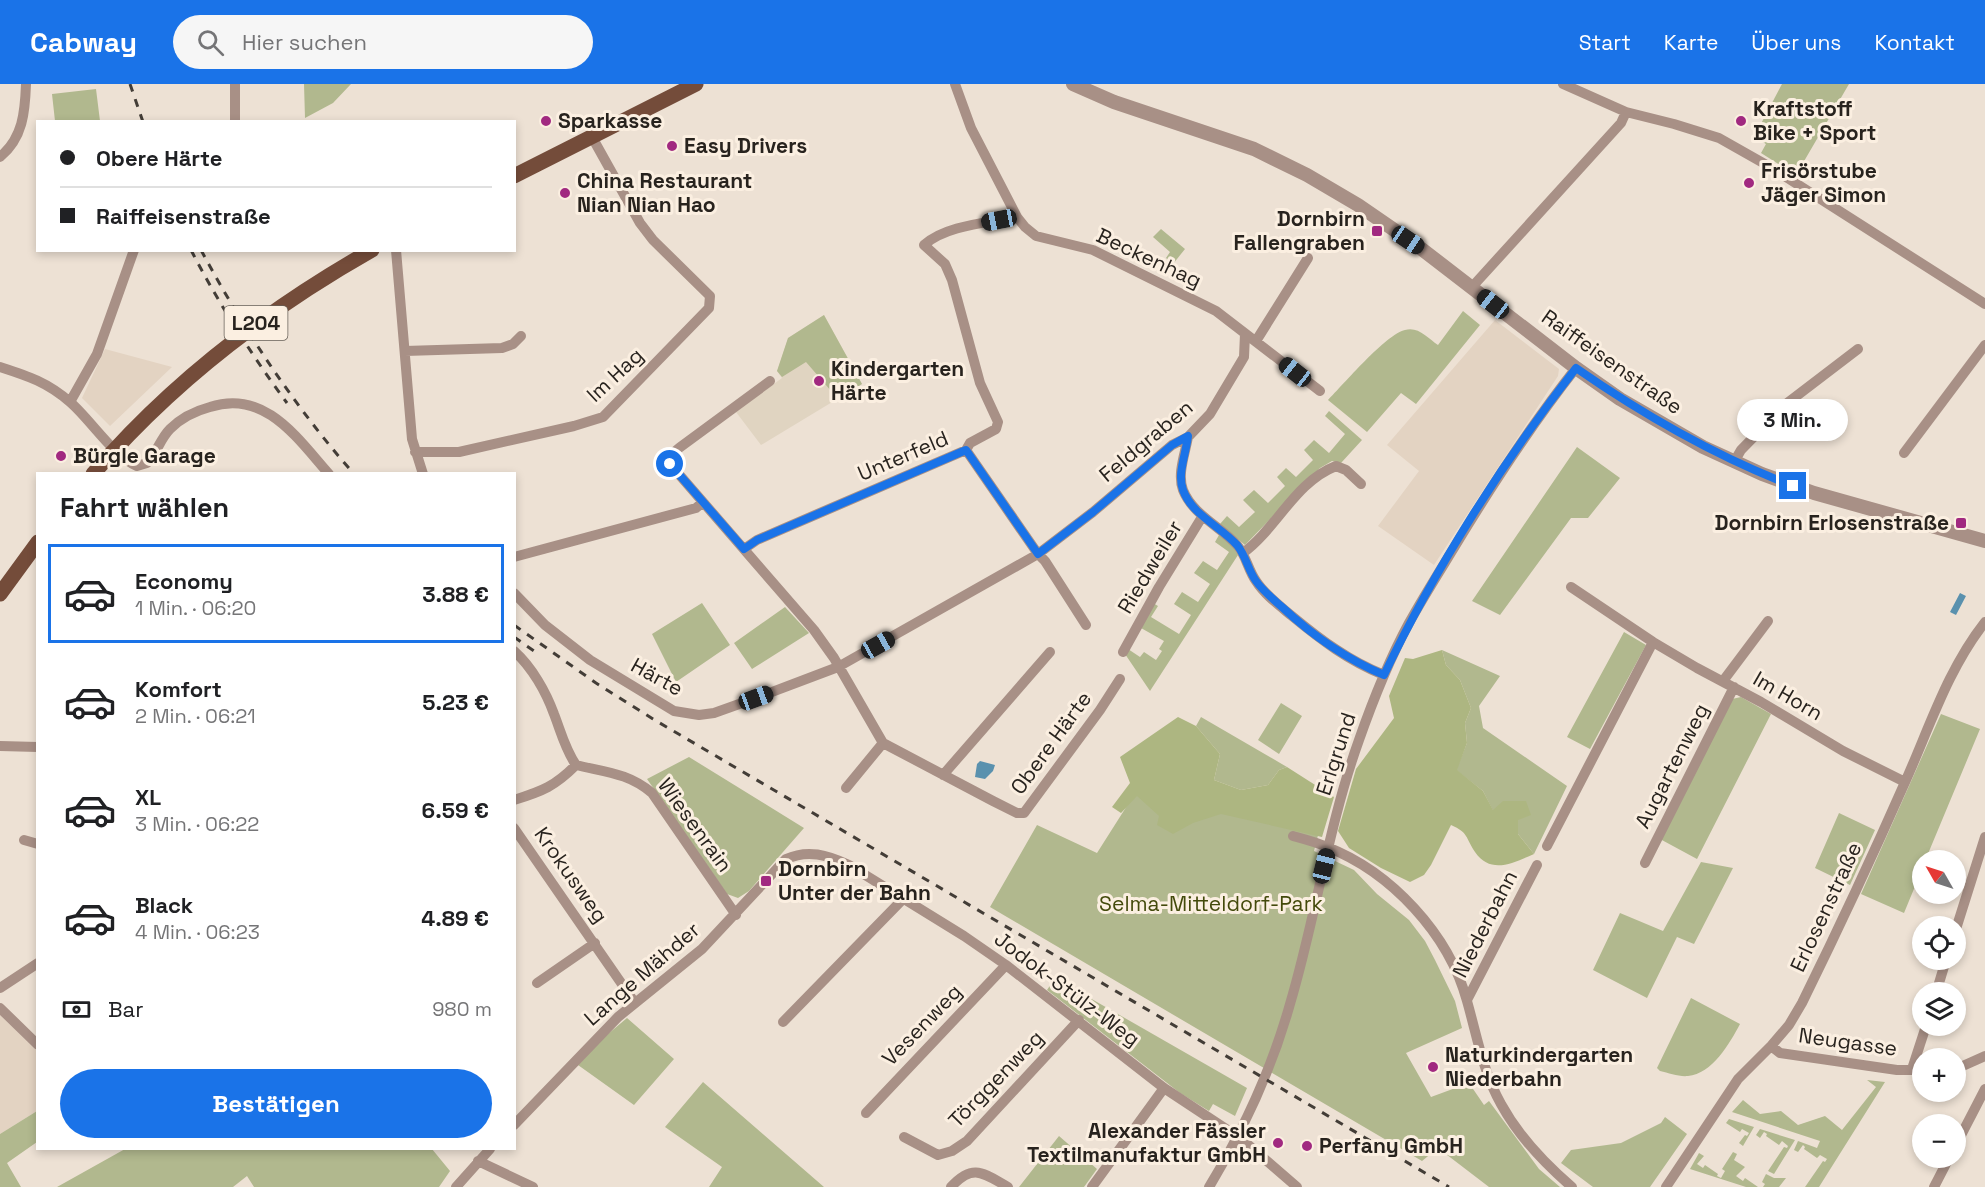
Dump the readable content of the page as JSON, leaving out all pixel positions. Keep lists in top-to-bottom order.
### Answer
{
  "streets": {
    "main road": ["L204"],
    "street": [
      "Beckenhag",
      "Raiffeisenstraße",
      "Im Hag",
      "Feldgraben",
      "Unterfeld",
      "Riedweiler",
      "Härte",
      "Im Horn",
      "Obere Härte",
      "Erlgrund",
      "Augartenweg",
      "Wiesenrain",
      "Krokusweg",
      "Erlosenstraße",
      "Niederbahn",
      "Lange Mähder",
      "Jodok-Stülz-Weg",
      "Vesenweg",
      "Neugasse",
      "Törggenweg"
    ]
  },
  "crossings": [
    ["Beckenhag", "Feldgraben"],
    ["Beckenhag", "Unterfeld"],
    ["Raiffeisenstraße", "Erlgrund"],
    ["Feldgraben", "Riedweiler"],
    ["Feldgraben", "Härte"],
    ["Im Horn", "Augartenweg"],
    ["Im Horn", "Erlosenstraße"],
    ["Erlgrund", "Niederbahn"],
    ["Wiesenrain", "Lange Mähder"],
    ["Krokusweg", "Lange Mähder"],
    ["Erlosenstraße", "Neugasse"],
    ["Lange Mähder", "Jodok-Stülz-Weg"],
    ["Jodok-Stülz-Weg", "Vesenweg"],
    ["Jodok-Stülz-Weg", "Törggenweg"]
  ],
  "parks": ["Selma-Mitteldorf-Park"],
  "places": {
    "other": [
      "Sparkasse",
      "Kraftstoff Bike + Sport",
      "Easy Drivers",
      "Frisörstube Jäger Simon",
      "China Restaurant Nian Nian Hao",
      "Kindergarten Härte",
      "Bürgle Garage",
      "Naturkindergarten Niederbahn",
      "Alexander Fässler Textilmanufaktur GmbH",
      "Perfany GmbH"
    ],
    "transit": ["Dornbirn Fallengraben", "Dornbirn Erlosenstraße", "Dornbirn Unter der Bahn"]
  },
  "north": "top left",
  "page": {
    "header": "Cabway",
    "search": "Hier suchen",
    "nav": [
      "Start",
      "Karte",
      "Über uns",
      "Kontakt"
    ],
    "banner": ["Obere Härte", "Raiffeisenstraße"],
    "bubble": "3 Min.",
    "heading": "Fahrt wählen",
    "list": [
      {
        "name": "Economy",
        "note": "1 Min. · 06:20",
        "value": "3.88 €"
      },
      {
        "name": "Komfort",
        "note": "2 Min. · 06:21",
        "value": "5.23 €"
      },
      {
        "name": "XL",
        "note": "3 Min. · 06:22",
        "value": "6.59 €"
      },
      {
        "name": "Black",
        "note": "4 Min. · 06:23",
        "value": "4.89 €"
      }
    ],
    "map_buttons": ["+", "−"],
    "pay": ["Bar", "980 m"],
    "buttons": "Bestätigen"
  }
}
